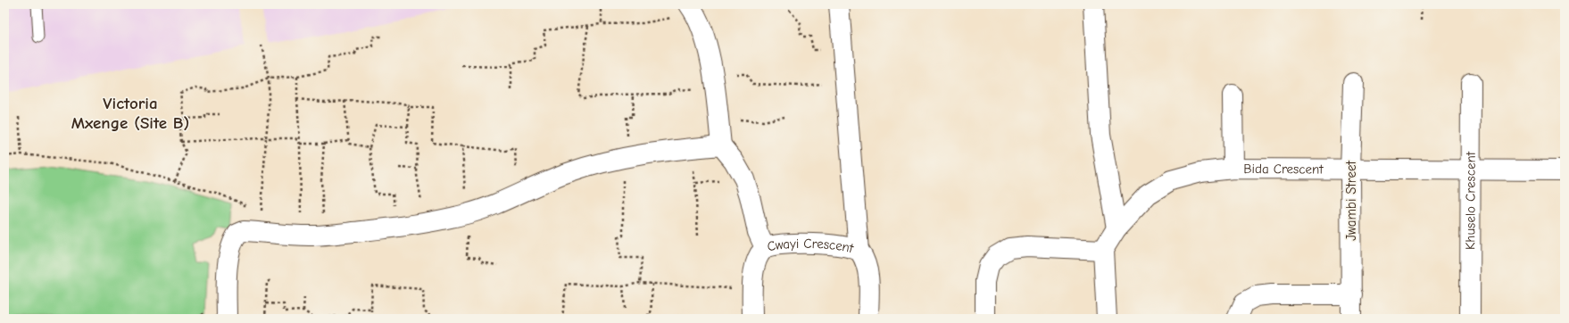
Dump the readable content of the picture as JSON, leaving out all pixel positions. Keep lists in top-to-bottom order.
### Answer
{
  "streets": {
    "street": [
      "Bida Crescent",
      "Jwambi Street",
      "Khuselo Crescent",
      "Cwayi Crescent"
    ]
  },
  "crossings": [
    ["Bida Crescent", "Jwambi Street"],
    ["Bida Crescent", "Khuselo Crescent"]
  ],
  "districts": ["Victoria Mxenge (Site B)"]
}
